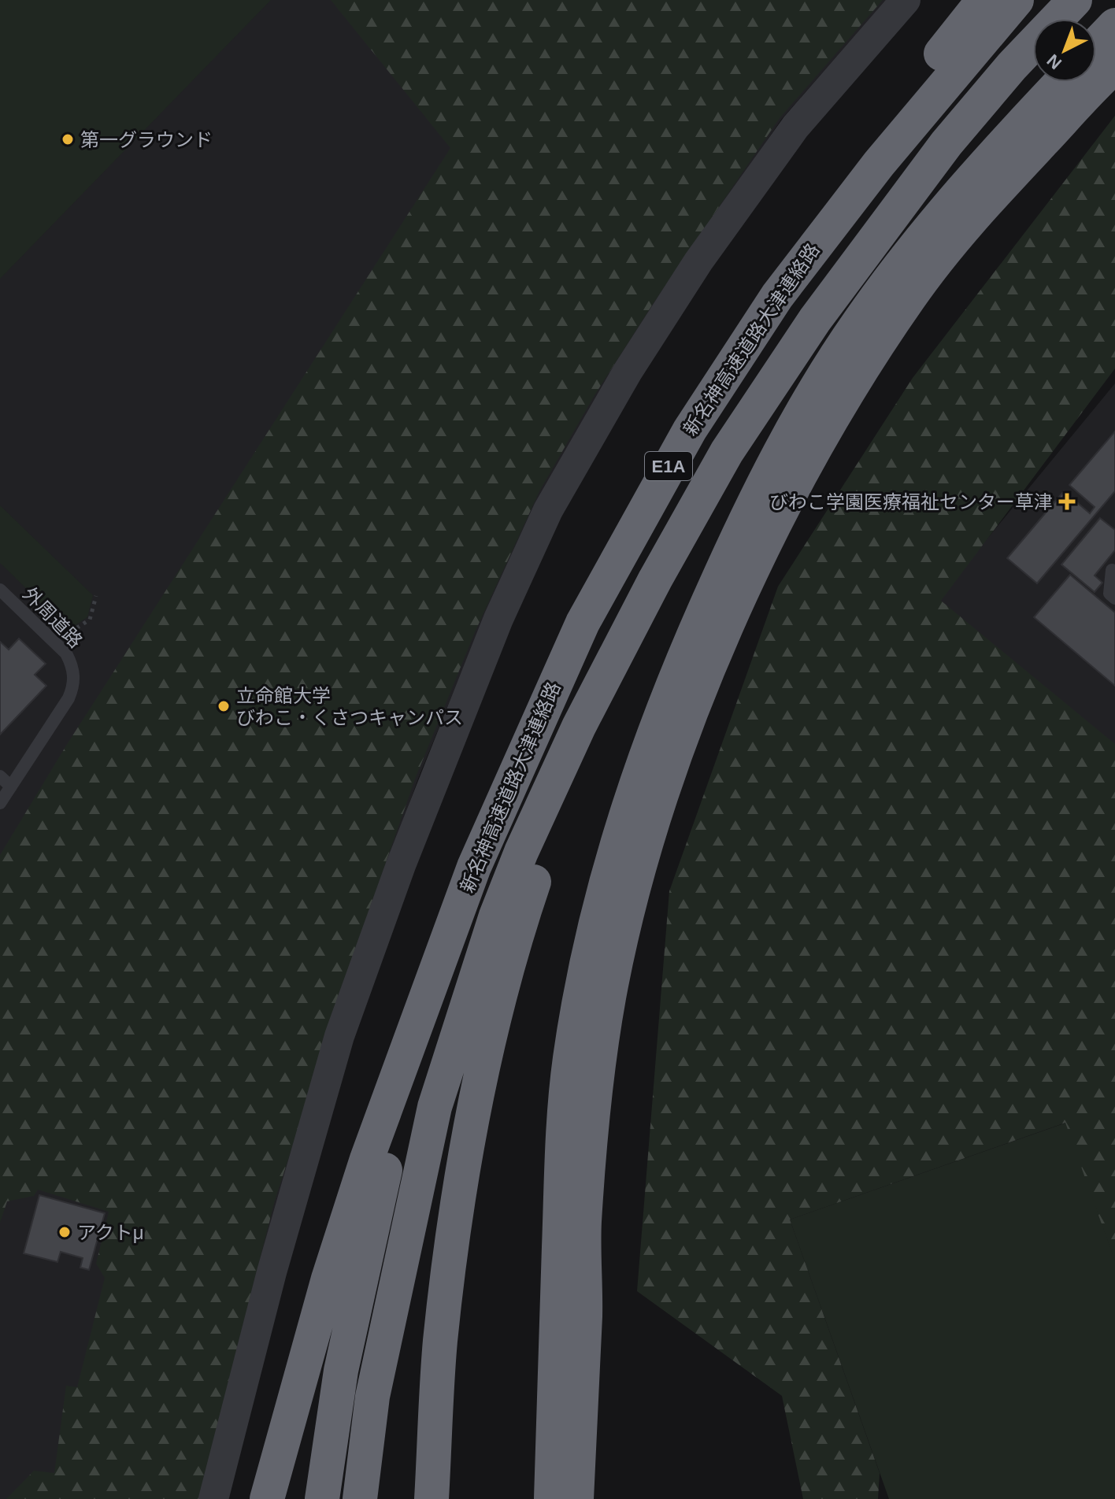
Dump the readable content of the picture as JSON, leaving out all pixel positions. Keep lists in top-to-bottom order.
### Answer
{
  "streets": {
    "highway": ["新名神高速道路大津連絡路", "E1A"],
    "lane": ["外周道路"]
  },
  "places": {
    "other": ["第一グラウンド", "立命館大学 びわこ・くさつキャンパス", "アクトμ"],
    "health": ["びわこ学園医療福祉センター草津"]
  },
  "north": "bottom left"
}
